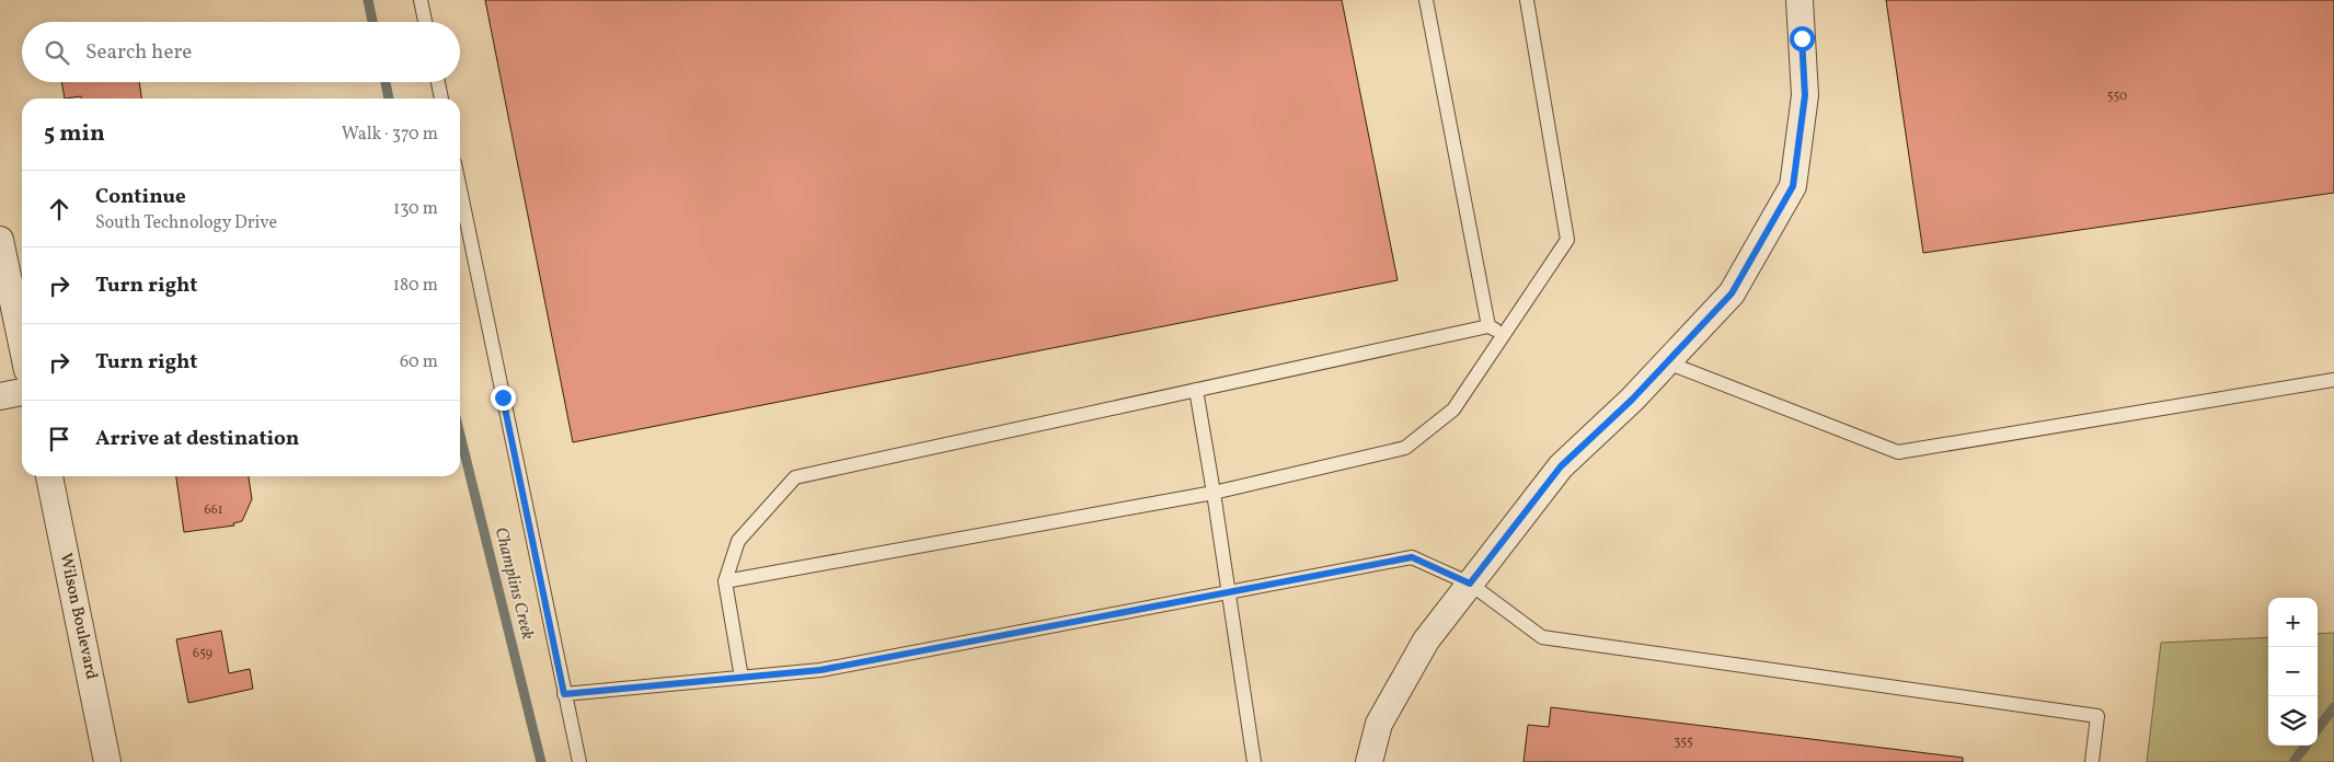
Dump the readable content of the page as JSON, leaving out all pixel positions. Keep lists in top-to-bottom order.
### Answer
{
  "streets": {
    "street": ["Wilson Boulevard"]
  },
  "water": ["Champlins Creek"],
  "house_numbers": [
    "550",
    "661",
    "659",
    "355"
  ],
  "page": {
    "search": "Search here",
    "heading": ["5 min", "Walk · 370 m"],
    "list": [
      ["Continue", "South Technology Drive", "130 m"],
      ["Turn right", "180 m"],
      ["Turn right", "60 m"],
      "Arrive at destination"
    ],
    "map_buttons": ["+", "−"]
  }
}
